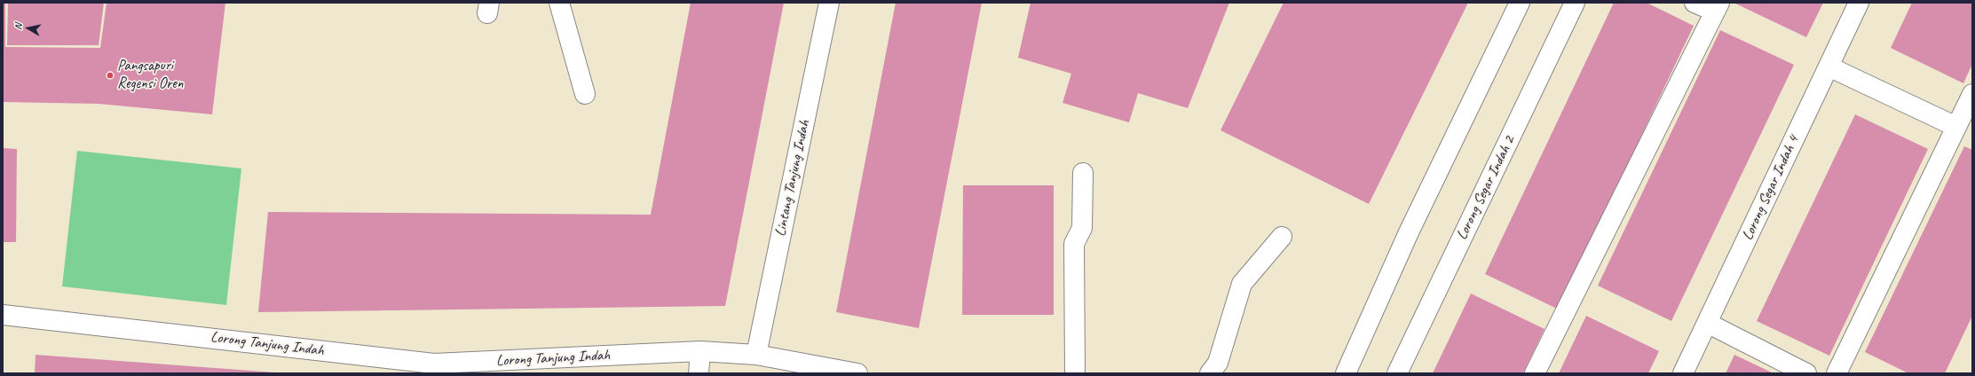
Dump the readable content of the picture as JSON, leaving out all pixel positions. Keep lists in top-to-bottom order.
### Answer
{
  "streets": {
    "street": [
      "Lintang Tanjung Indah",
      "Lorong Segar Indah 2",
      "Lorong Segar Indah 4",
      "Lorong Tanjung Indah"
    ]
  },
  "crossings": [
    ["Lintang Tanjung Indah", "Lorong Tanjung Indah"]
  ],
  "places": ["Pangsapuri Regensi Oren"],
  "north": "left"
}
